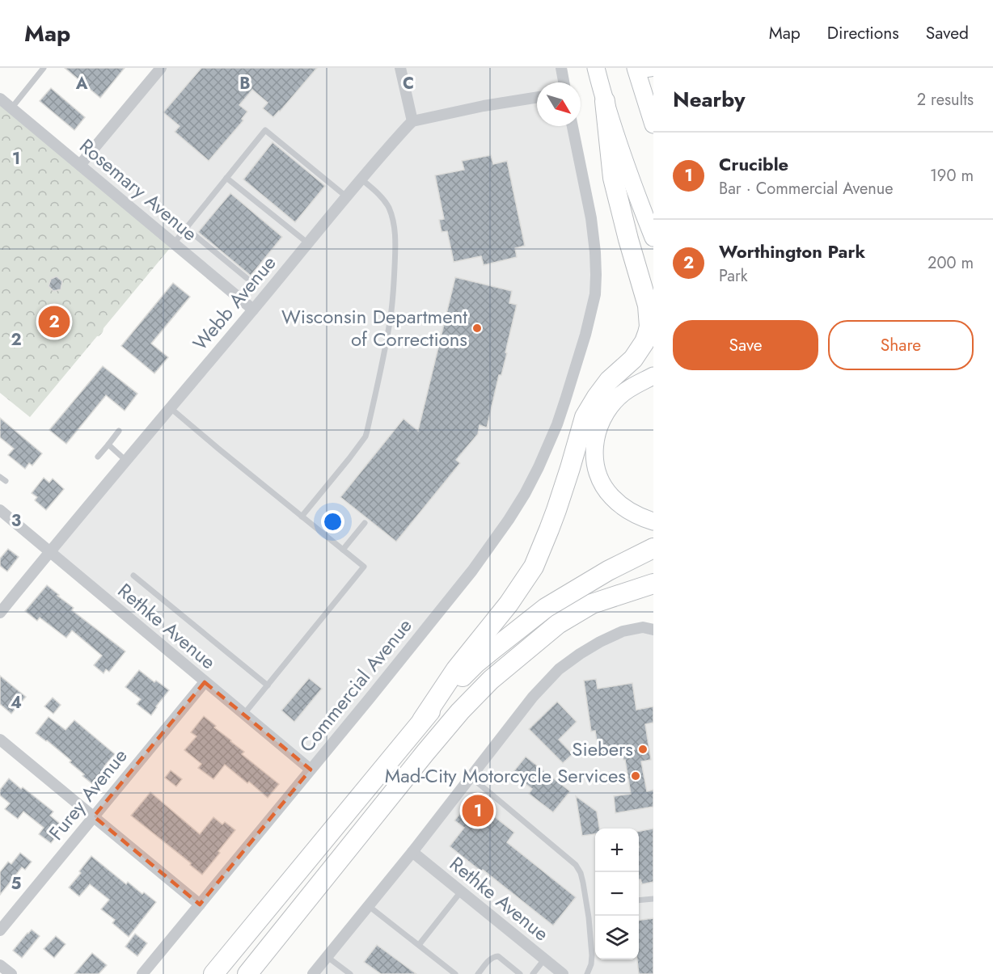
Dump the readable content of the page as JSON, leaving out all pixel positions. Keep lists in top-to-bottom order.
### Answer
{
  "streets": {
    "street": [
      "Rosemary Avenue",
      "Webb Avenue",
      "Rethke Avenue",
      "Commercial Avenue",
      "Furey Avenue"
    ]
  },
  "crossings": [
    ["Rosemary Avenue", "Webb Avenue"],
    ["Webb Avenue", "Rethke Avenue"],
    ["Rethke Avenue", "Commercial Avenue"],
    ["Rethke Avenue", "Furey Avenue"]
  ],
  "places": ["Wisconsin Department of Corrections", "Siebers", "Mad-City Motorcycle Services"],
  "north": "bottom right",
  "page": {
    "header": "Map",
    "nav": ["Map", "Directions", "Saved"],
    "heading": ["Nearby", "2 results"],
    "list": [
      {
        "mark": "1",
        "name": "Crucible",
        "note": "Bar · Commercial Avenue",
        "value": "190 m"
      },
      {
        "mark": "2",
        "name": "Worthington Park",
        "note": "Park",
        "value": "200 m"
      }
    ],
    "pins": ["2", "1"],
    "buttons": ["Save", "Share"],
    "map_buttons": ["+", "−"]
  },
  "grid": {
    "columns": ["A", "B", "C"],
    "rows": [
      "1",
      "2",
      "3",
      "4",
      "5"
    ]
  }
}
